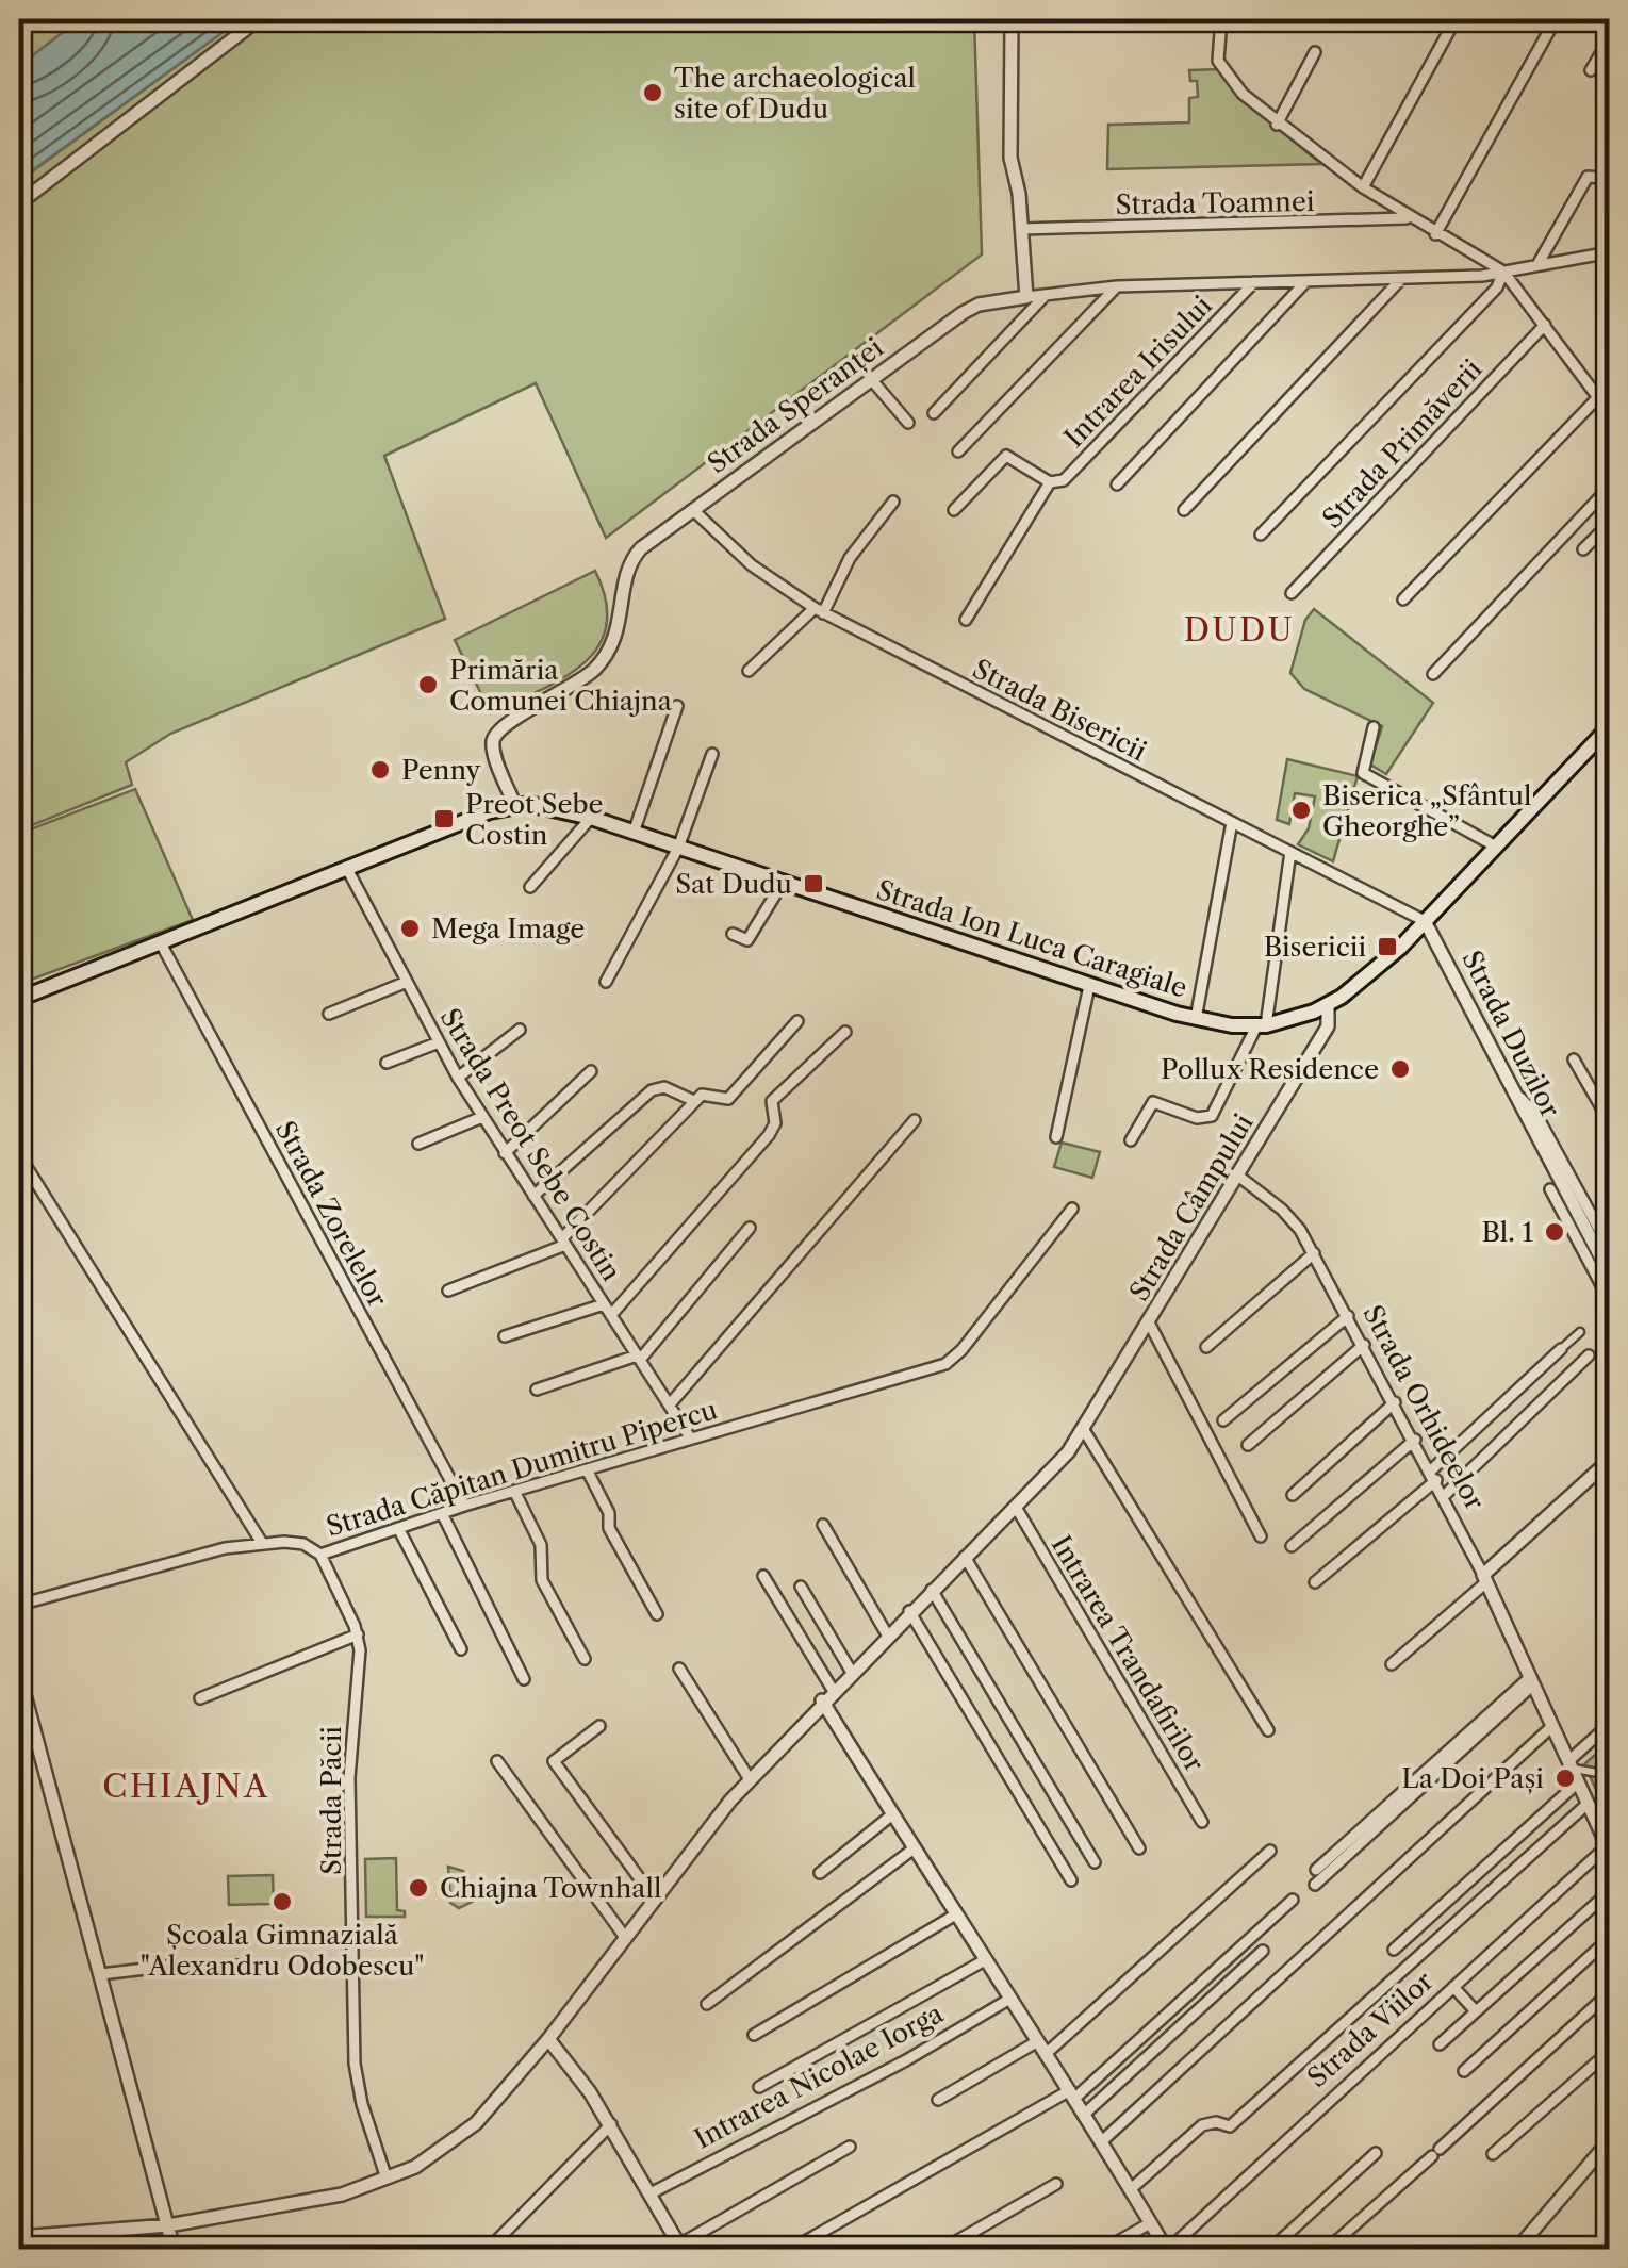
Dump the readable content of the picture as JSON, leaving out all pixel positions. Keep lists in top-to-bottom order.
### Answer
{
  "streets": {
    "main road": ["Strada Ion Luca Caragiale"],
    "street": [
      "Strada Toamnei",
      "Intrarea Irisului",
      "Strada Speranței",
      "Strada Primăverii",
      "Strada Bisericii",
      "Strada Duzilor",
      "Strada Preot Sebe Costin",
      "Strada Câmpului",
      "Strada Zorelelor",
      "Strada Orhideelor",
      "Strada Căpitan Dumitru Pipercu",
      "Intrarea Trandafirilor",
      "Strada Păcii",
      "Strada Viilor",
      "Intrarea Nicolae Iorga"
    ]
  },
  "crossings": [
    ["Intrarea Irisului", "Strada Speranței"],
    ["Strada Speranței", "Strada Bisericii"],
    ["Strada Speranței", "Strada Ion Luca Caragiale"],
    ["Strada Bisericii", "Strada Ion Luca Caragiale"],
    ["Strada Bisericii", "Strada Duzilor"],
    ["Strada Ion Luca Caragiale", "Strada Duzilor"],
    ["Strada Ion Luca Caragiale", "Strada Preot Sebe Costin"],
    ["Strada Ion Luca Caragiale", "Strada Câmpului"],
    ["Strada Ion Luca Caragiale", "Strada Zorelelor"],
    ["Strada Preot Sebe Costin", "Strada Căpitan Dumitru Pipercu"],
    ["Strada Câmpului", "Strada Orhideelor"],
    ["Strada Câmpului", "Intrarea Trandafirilor"],
    ["Strada Câmpului", "Strada Păcii"],
    ["Strada Câmpului", "Strada Viilor"],
    ["Strada Zorelelor", "Strada Căpitan Dumitru Pipercu"],
    ["Strada Orhideelor", "Strada Viilor"],
    ["Strada Căpitan Dumitru Pipercu", "Strada Păcii"],
    ["Strada Viilor", "Intrarea Nicolae Iorga"]
  ],
  "districts": ["DUDU", "CHIAJNA"],
  "places": {
    "other": [
      "The archaeological site of Dudu",
      "Primăria Comunei Chiajna",
      "Penny",
      "Biserica „Sfântul Gheorghe”",
      "Mega Image",
      "Pollux Residence",
      "Bl. 1",
      "La Doi Pași",
      "Chiajna Townhall",
      "Școala Gimnazială \"Alexandru Odobescu\""
    ],
    "transit": ["Preot Sebe Costin", "Sat Dudu", "Bisericii"]
  }
}
